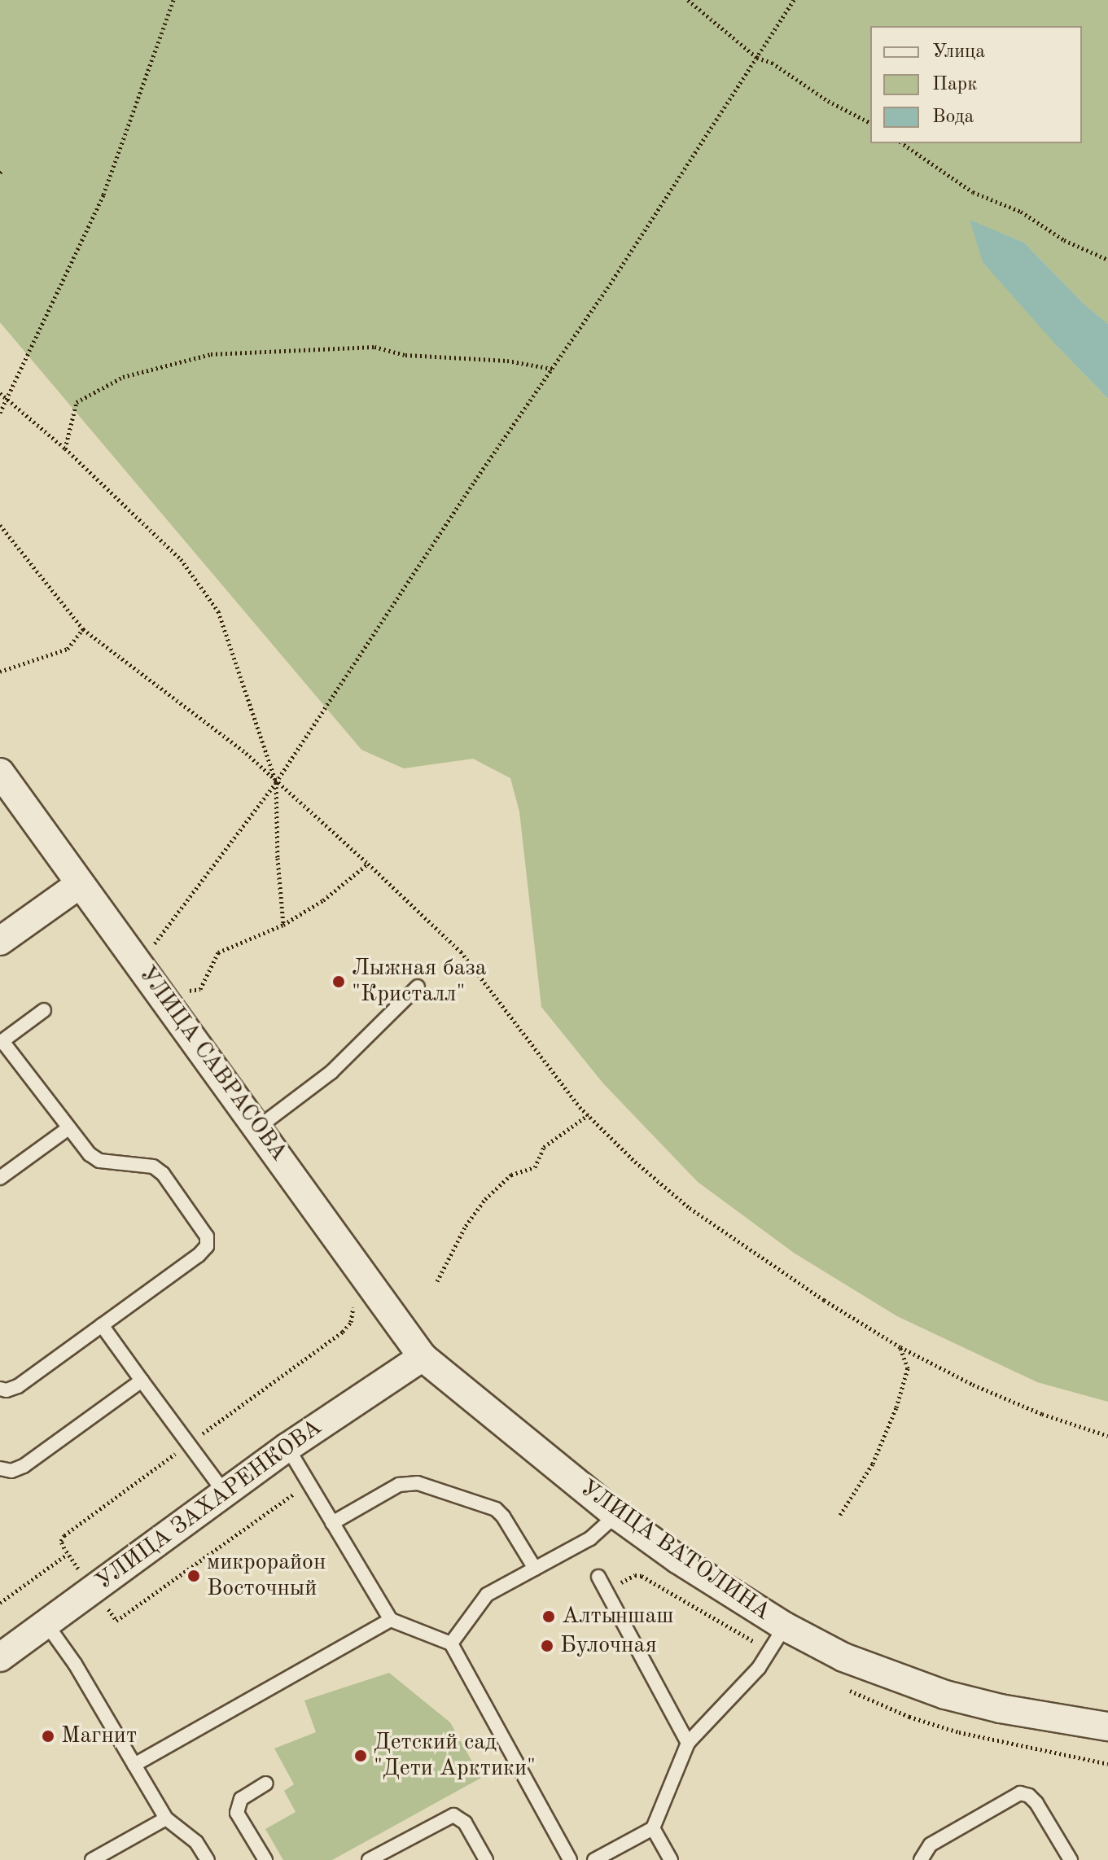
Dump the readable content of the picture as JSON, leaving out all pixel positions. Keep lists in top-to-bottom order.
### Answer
{
  "streets": {
    "street": ["УЛИЦА САВРАСОВА", "УЛИЦА ЗАХАРЕНКОВА", "УЛИЦА ВАТОЛИНА"]
  },
  "crossings": [
    ["УЛИЦА САВРАСОВА", "УЛИЦА ЗАХАРЕНКОВА"],
    ["УЛИЦА САВРАСОВА", "УЛИЦА ВАТОЛИНА"],
    ["УЛИЦА ЗАХАРЕНКОВА", "УЛИЦА ВАТОЛИНА"]
  ],
  "places": [
    "Лыжная база \"Кристалл\"",
    "микрорайон Восточный",
    "Алтыншаш",
    "Булочная",
    "Магнит",
    "Детский сад \"Дети Арктики\""
  ],
  "legend": ["Улица", "Парк", "Вода"]
}
